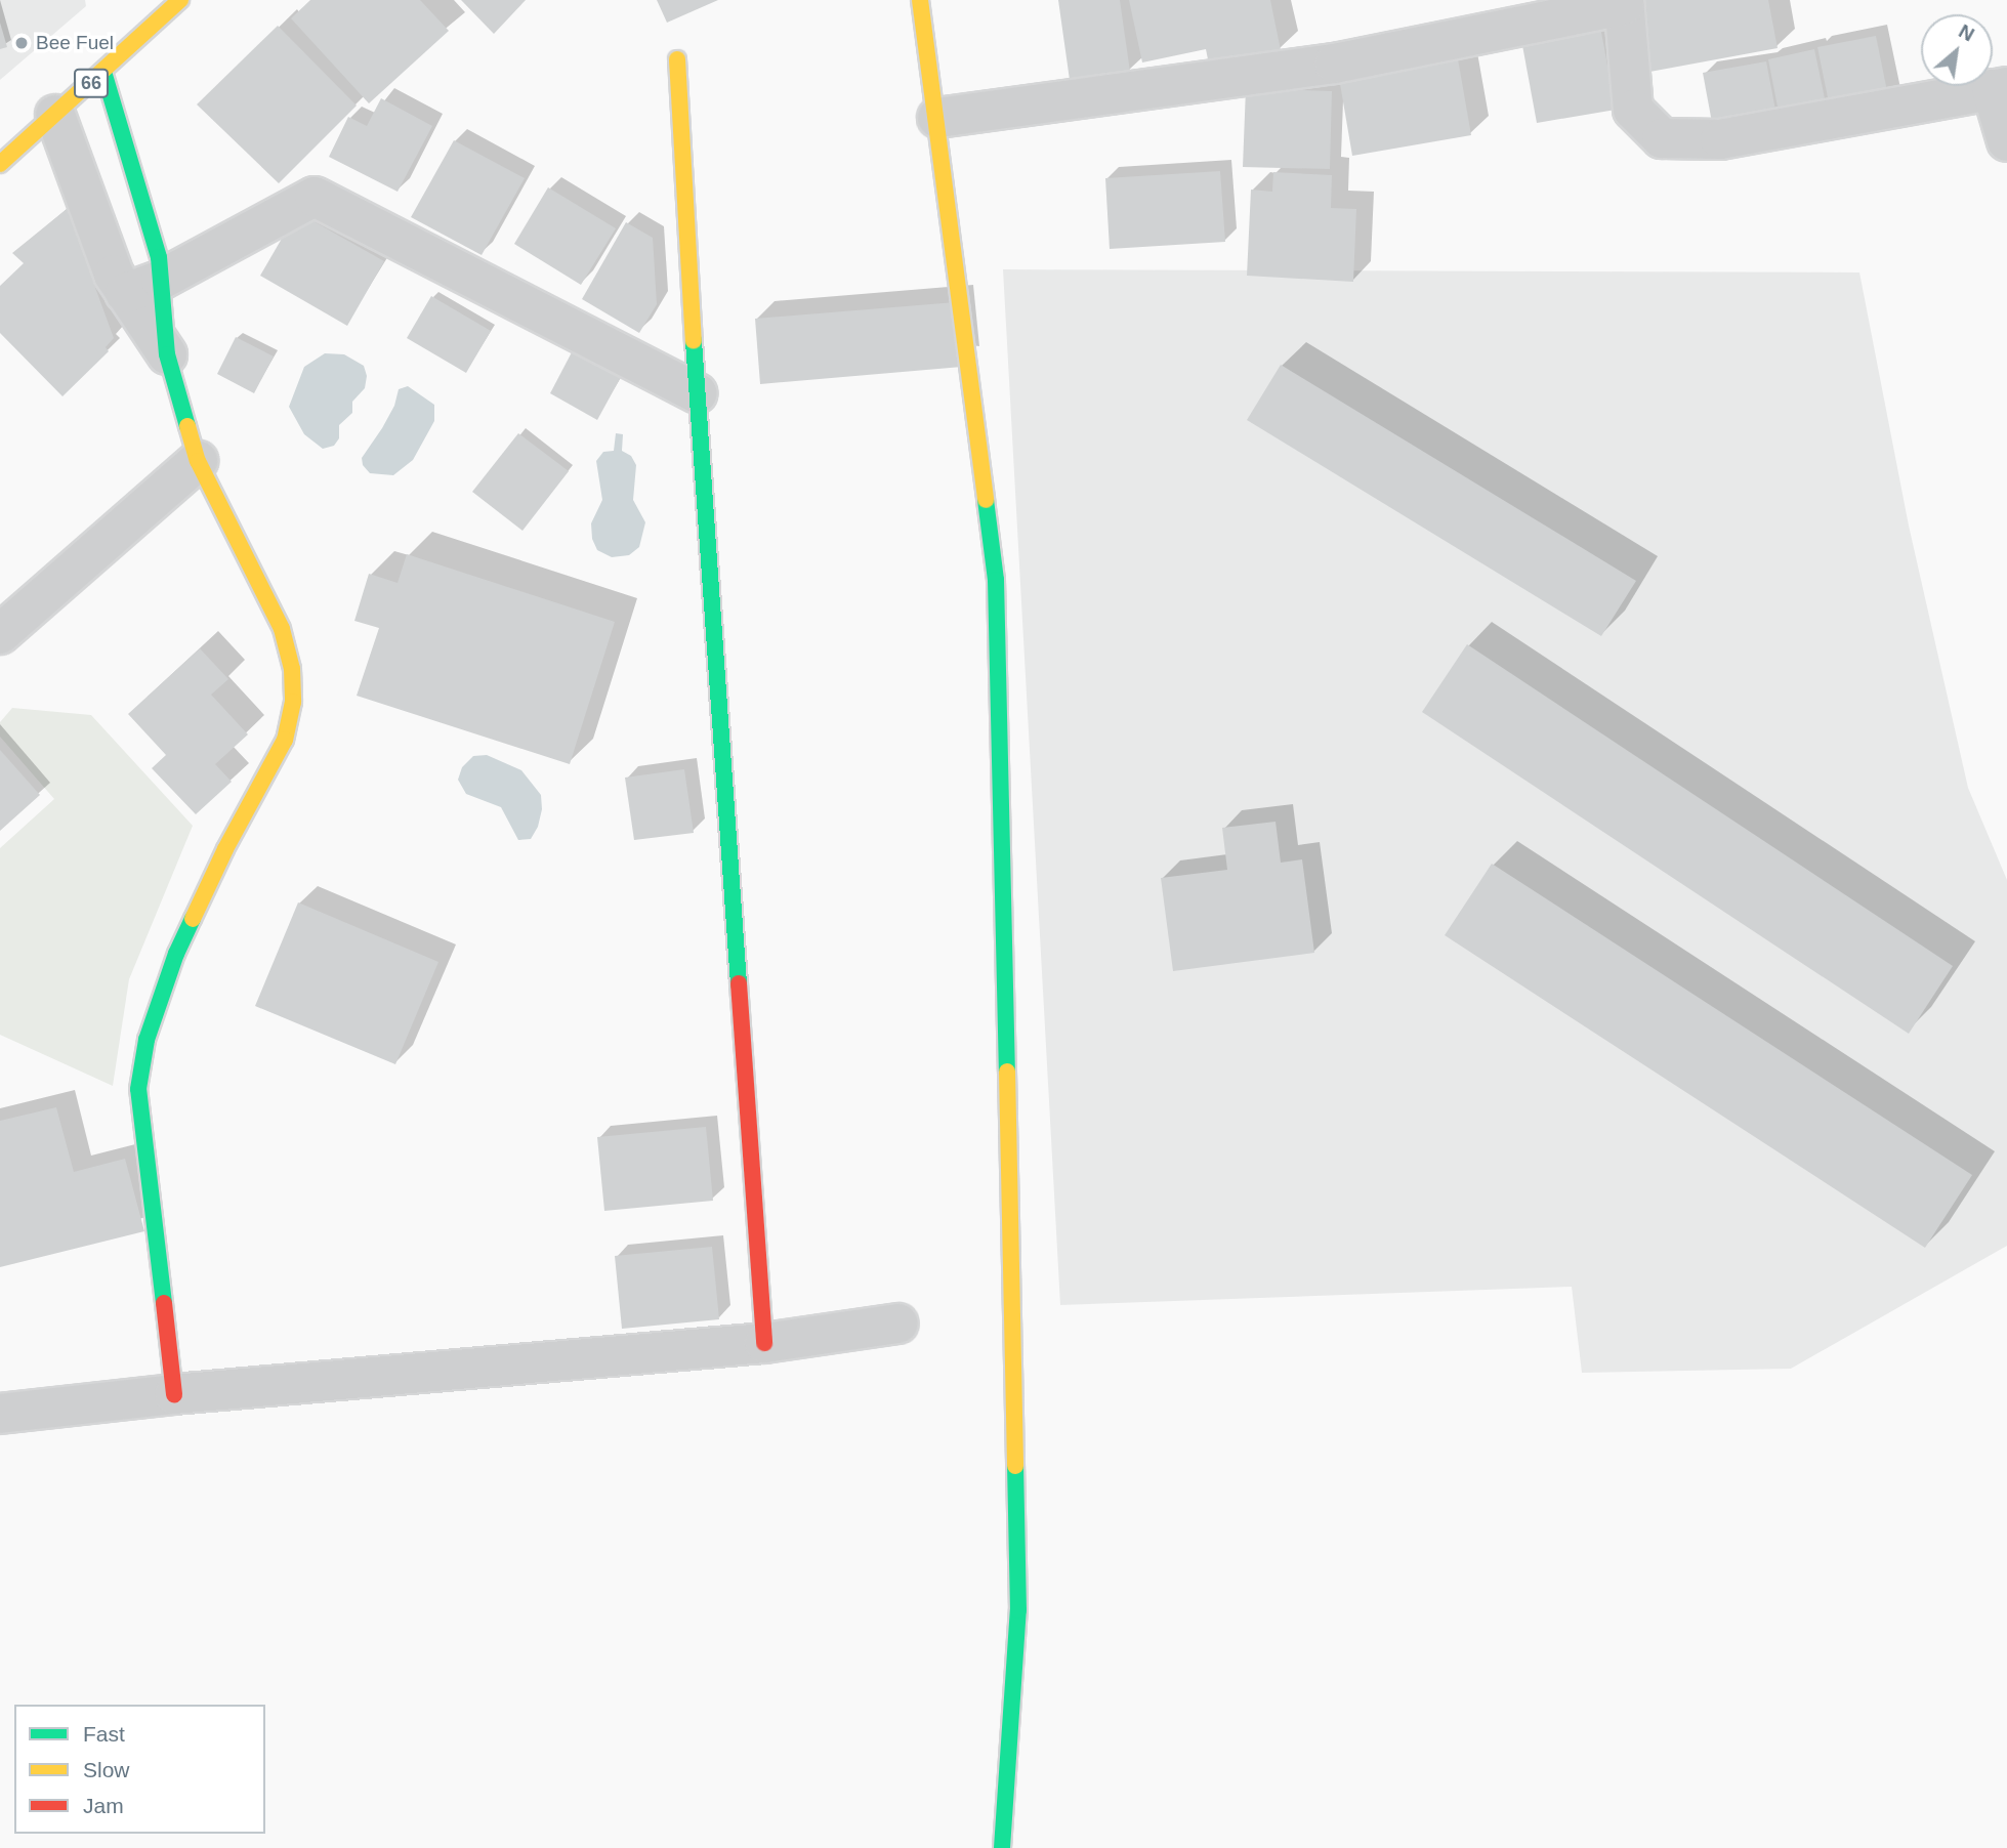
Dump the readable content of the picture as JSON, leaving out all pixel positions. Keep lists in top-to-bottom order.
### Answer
{
  "streets": {
    "street": ["66"]
  },
  "places": ["Bee Fuel"],
  "legend": ["Fast", "Slow", "Jam"],
  "north": "top right"
}
